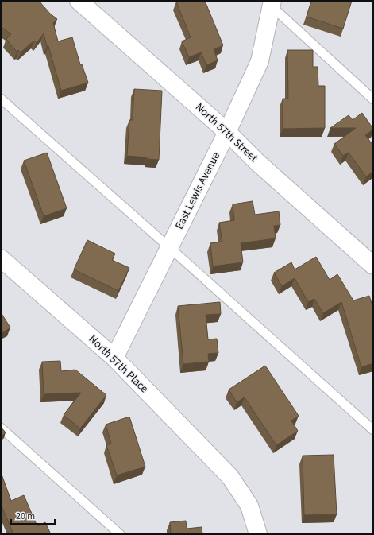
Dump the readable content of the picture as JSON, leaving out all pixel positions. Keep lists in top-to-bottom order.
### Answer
{
  "streets": {
    "street": ["North 57th Street", "East Lewis Avenue", "North 57th Place"]
  },
  "crossings": [
    ["North 57th Street", "East Lewis Avenue"],
    ["East Lewis Avenue", "North 57th Place"]
  ],
  "scale_bar": "20 m"
}
